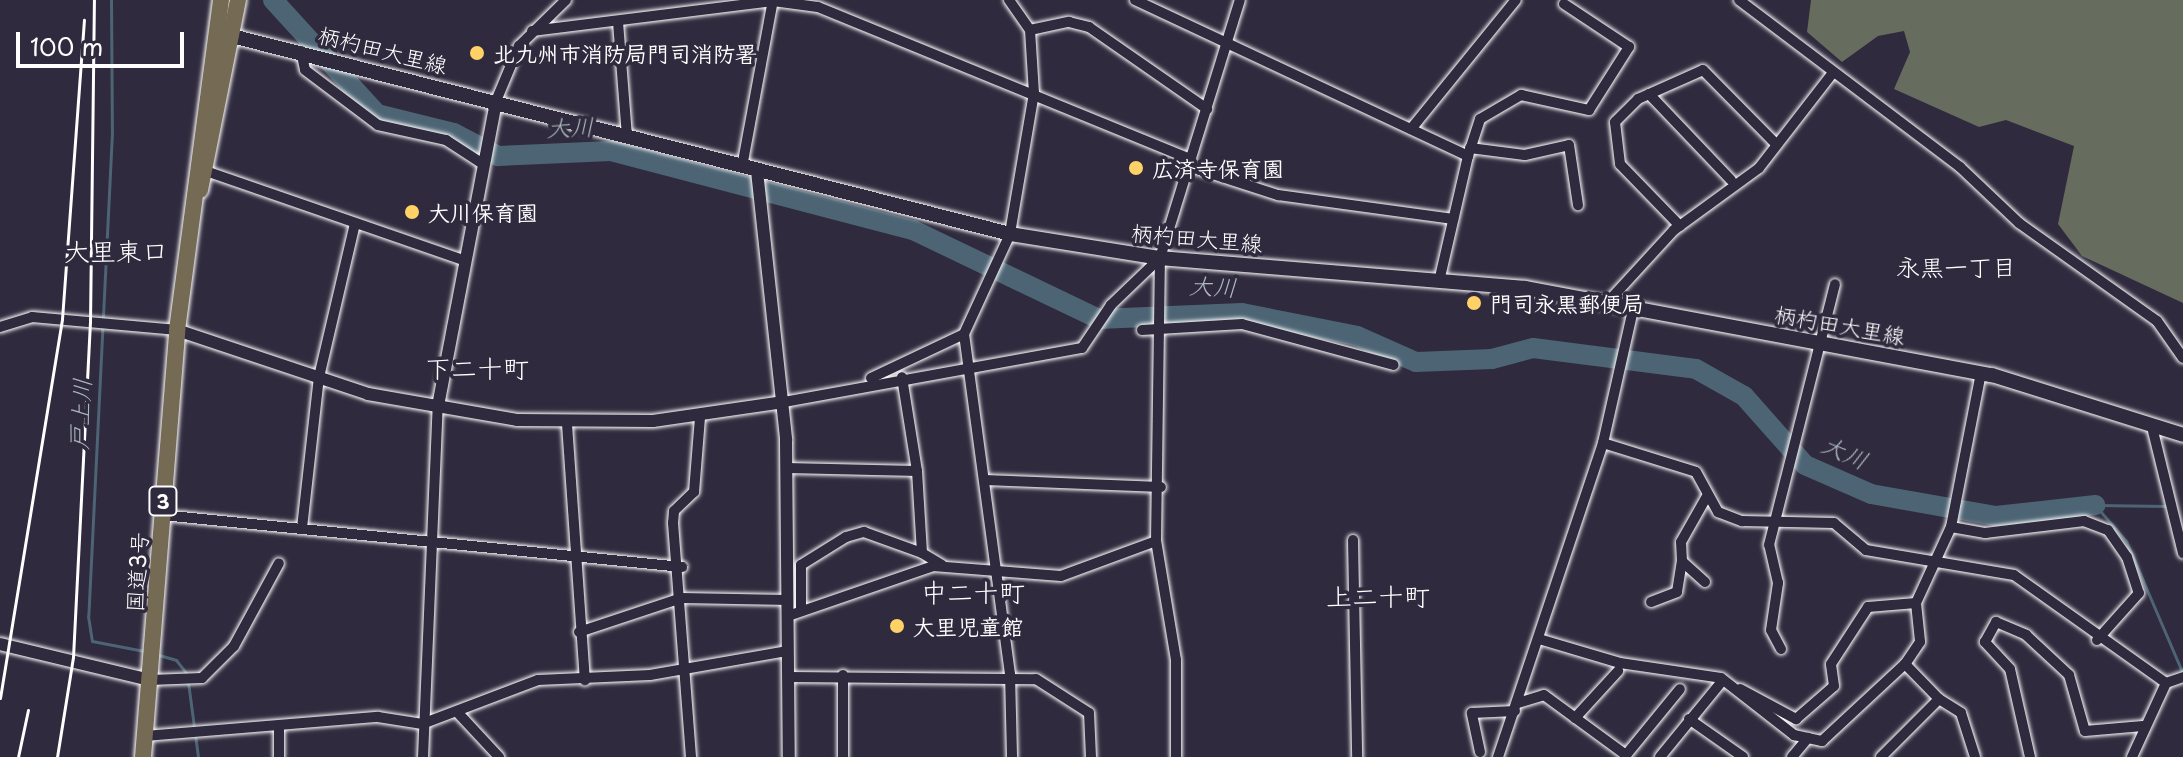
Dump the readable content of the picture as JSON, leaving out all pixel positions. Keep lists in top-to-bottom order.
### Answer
{
  "streets": {
    "highway": ["3", "国道3号"],
    "main road": ["柄杓田大里線"]
  },
  "crossings": [
    ["柄杓田大里線", "国道3号"]
  ],
  "districts": [
    "大里東口",
    "永黒一丁目",
    "下二十町",
    "中二十町",
    "上二十町"
  ],
  "water": ["大川", "戸上川"],
  "places": [
    "北九州市消防局門司消防署",
    "広済寺保育園",
    "大川保育園",
    "門司永黒郵便局",
    "大里児童館"
  ],
  "scale_bar": "100 m"
}
